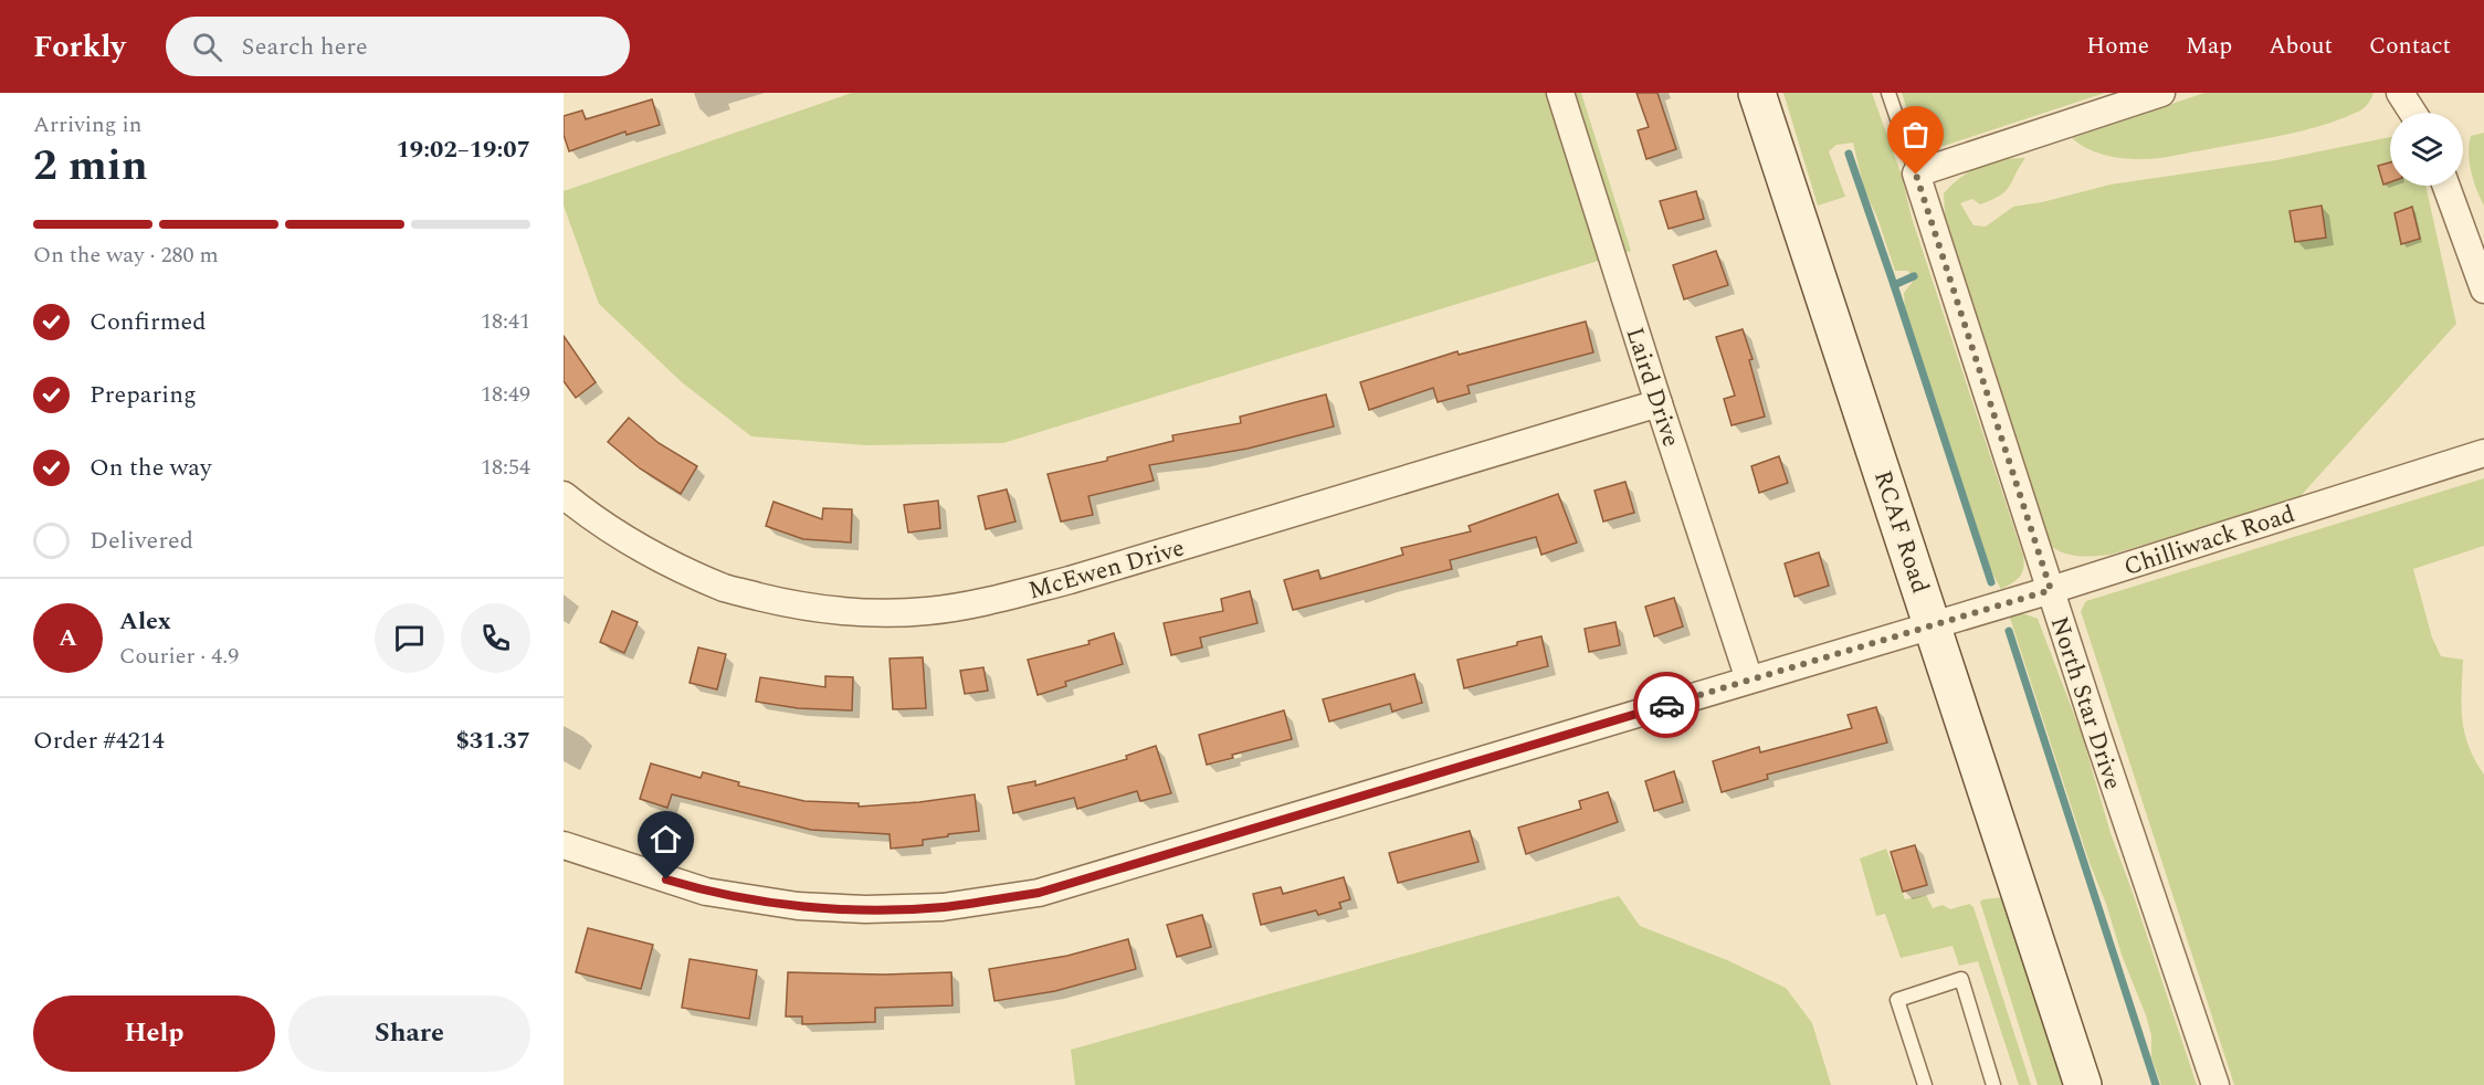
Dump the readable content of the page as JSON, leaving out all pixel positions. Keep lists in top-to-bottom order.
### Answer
{
  "streets": {
    "main road": ["RCAF Road"],
    "street": [
      "Laird Drive",
      "Chilliwack Road",
      "McEwen Drive",
      "North Star Drive"
    ]
  },
  "crossings": [
    ["Laird Drive", "Chilliwack Road"],
    ["Laird Drive", "McEwen Drive"],
    ["RCAF Road", "Chilliwack Road"],
    ["Chilliwack Road", "North Star Drive"]
  ],
  "page": {
    "header": "Forkly",
    "search": "Search here",
    "nav": [
      "Home",
      "Map",
      "About",
      "Contact"
    ],
    "heading": ["2 min", "Arriving in", "19:02–19:07"],
    "panel": [
      "Alex",
      "Courier · 4.9",
      "Order #4214",
      "$31.37"
    ],
    "bar": "On the way · 280 m",
    "list": [
      ["Confirmed", "18:41"],
      ["Preparing", "18:49"],
      ["On the way", "18:54"],
      "Delivered"
    ],
    "round": "A",
    "buttons": ["Help", "Share"]
  }
}
